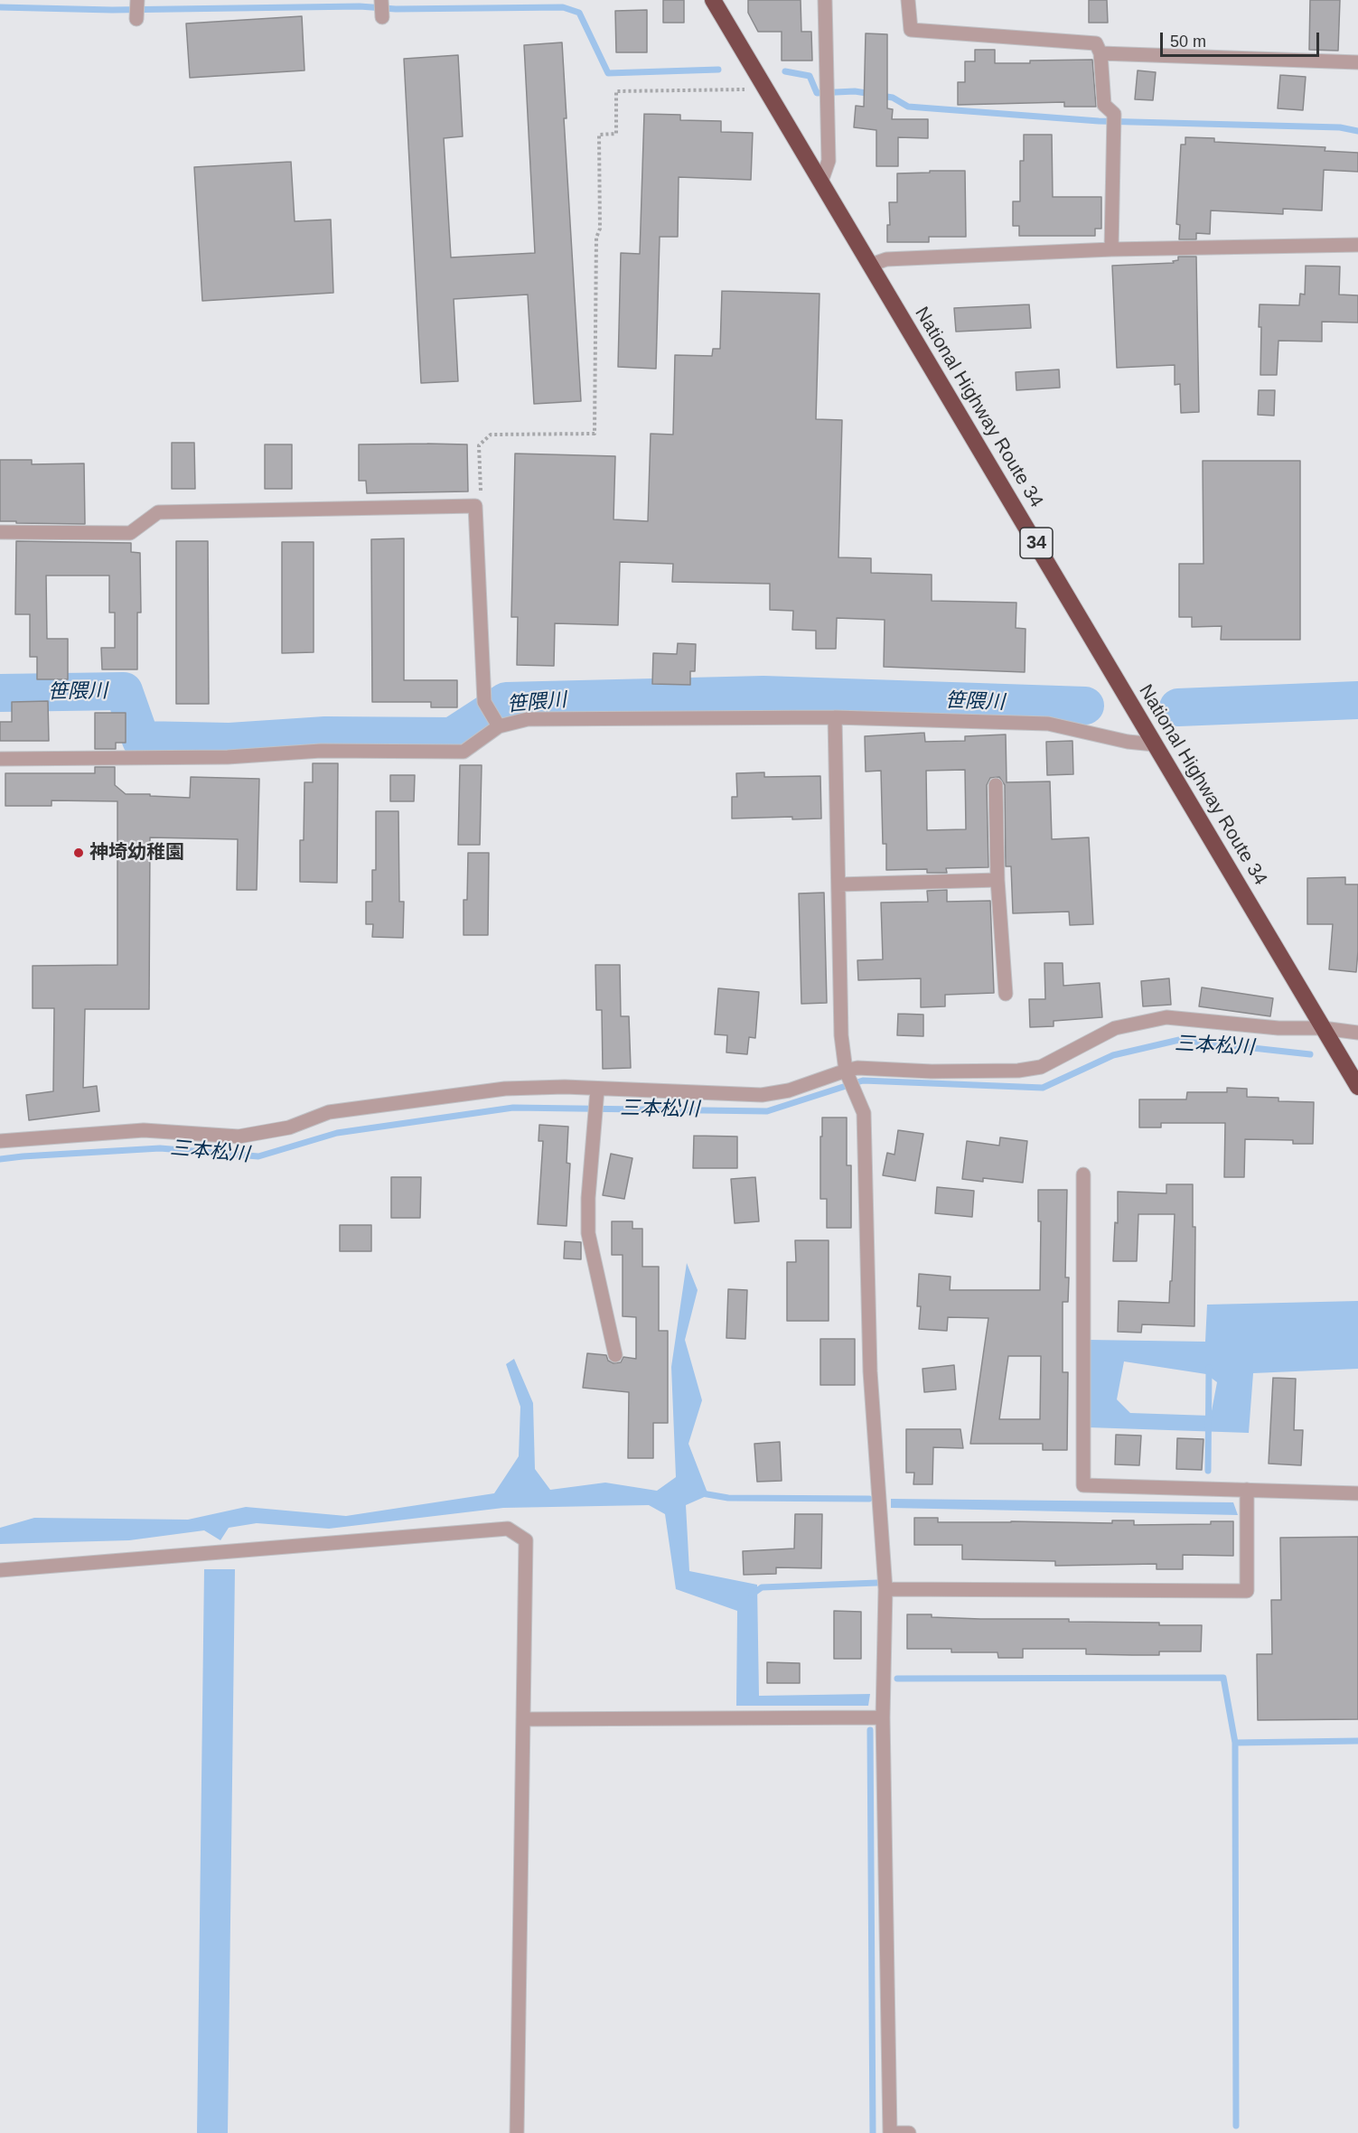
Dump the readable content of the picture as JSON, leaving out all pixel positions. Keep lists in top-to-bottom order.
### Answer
{
  "streets": {
    "highway": ["National Highway Route 34", "34"]
  },
  "water": ["笹隈川", "三本松川"],
  "places": ["神埼幼稚園"],
  "scale_bar": "50 m"
}
